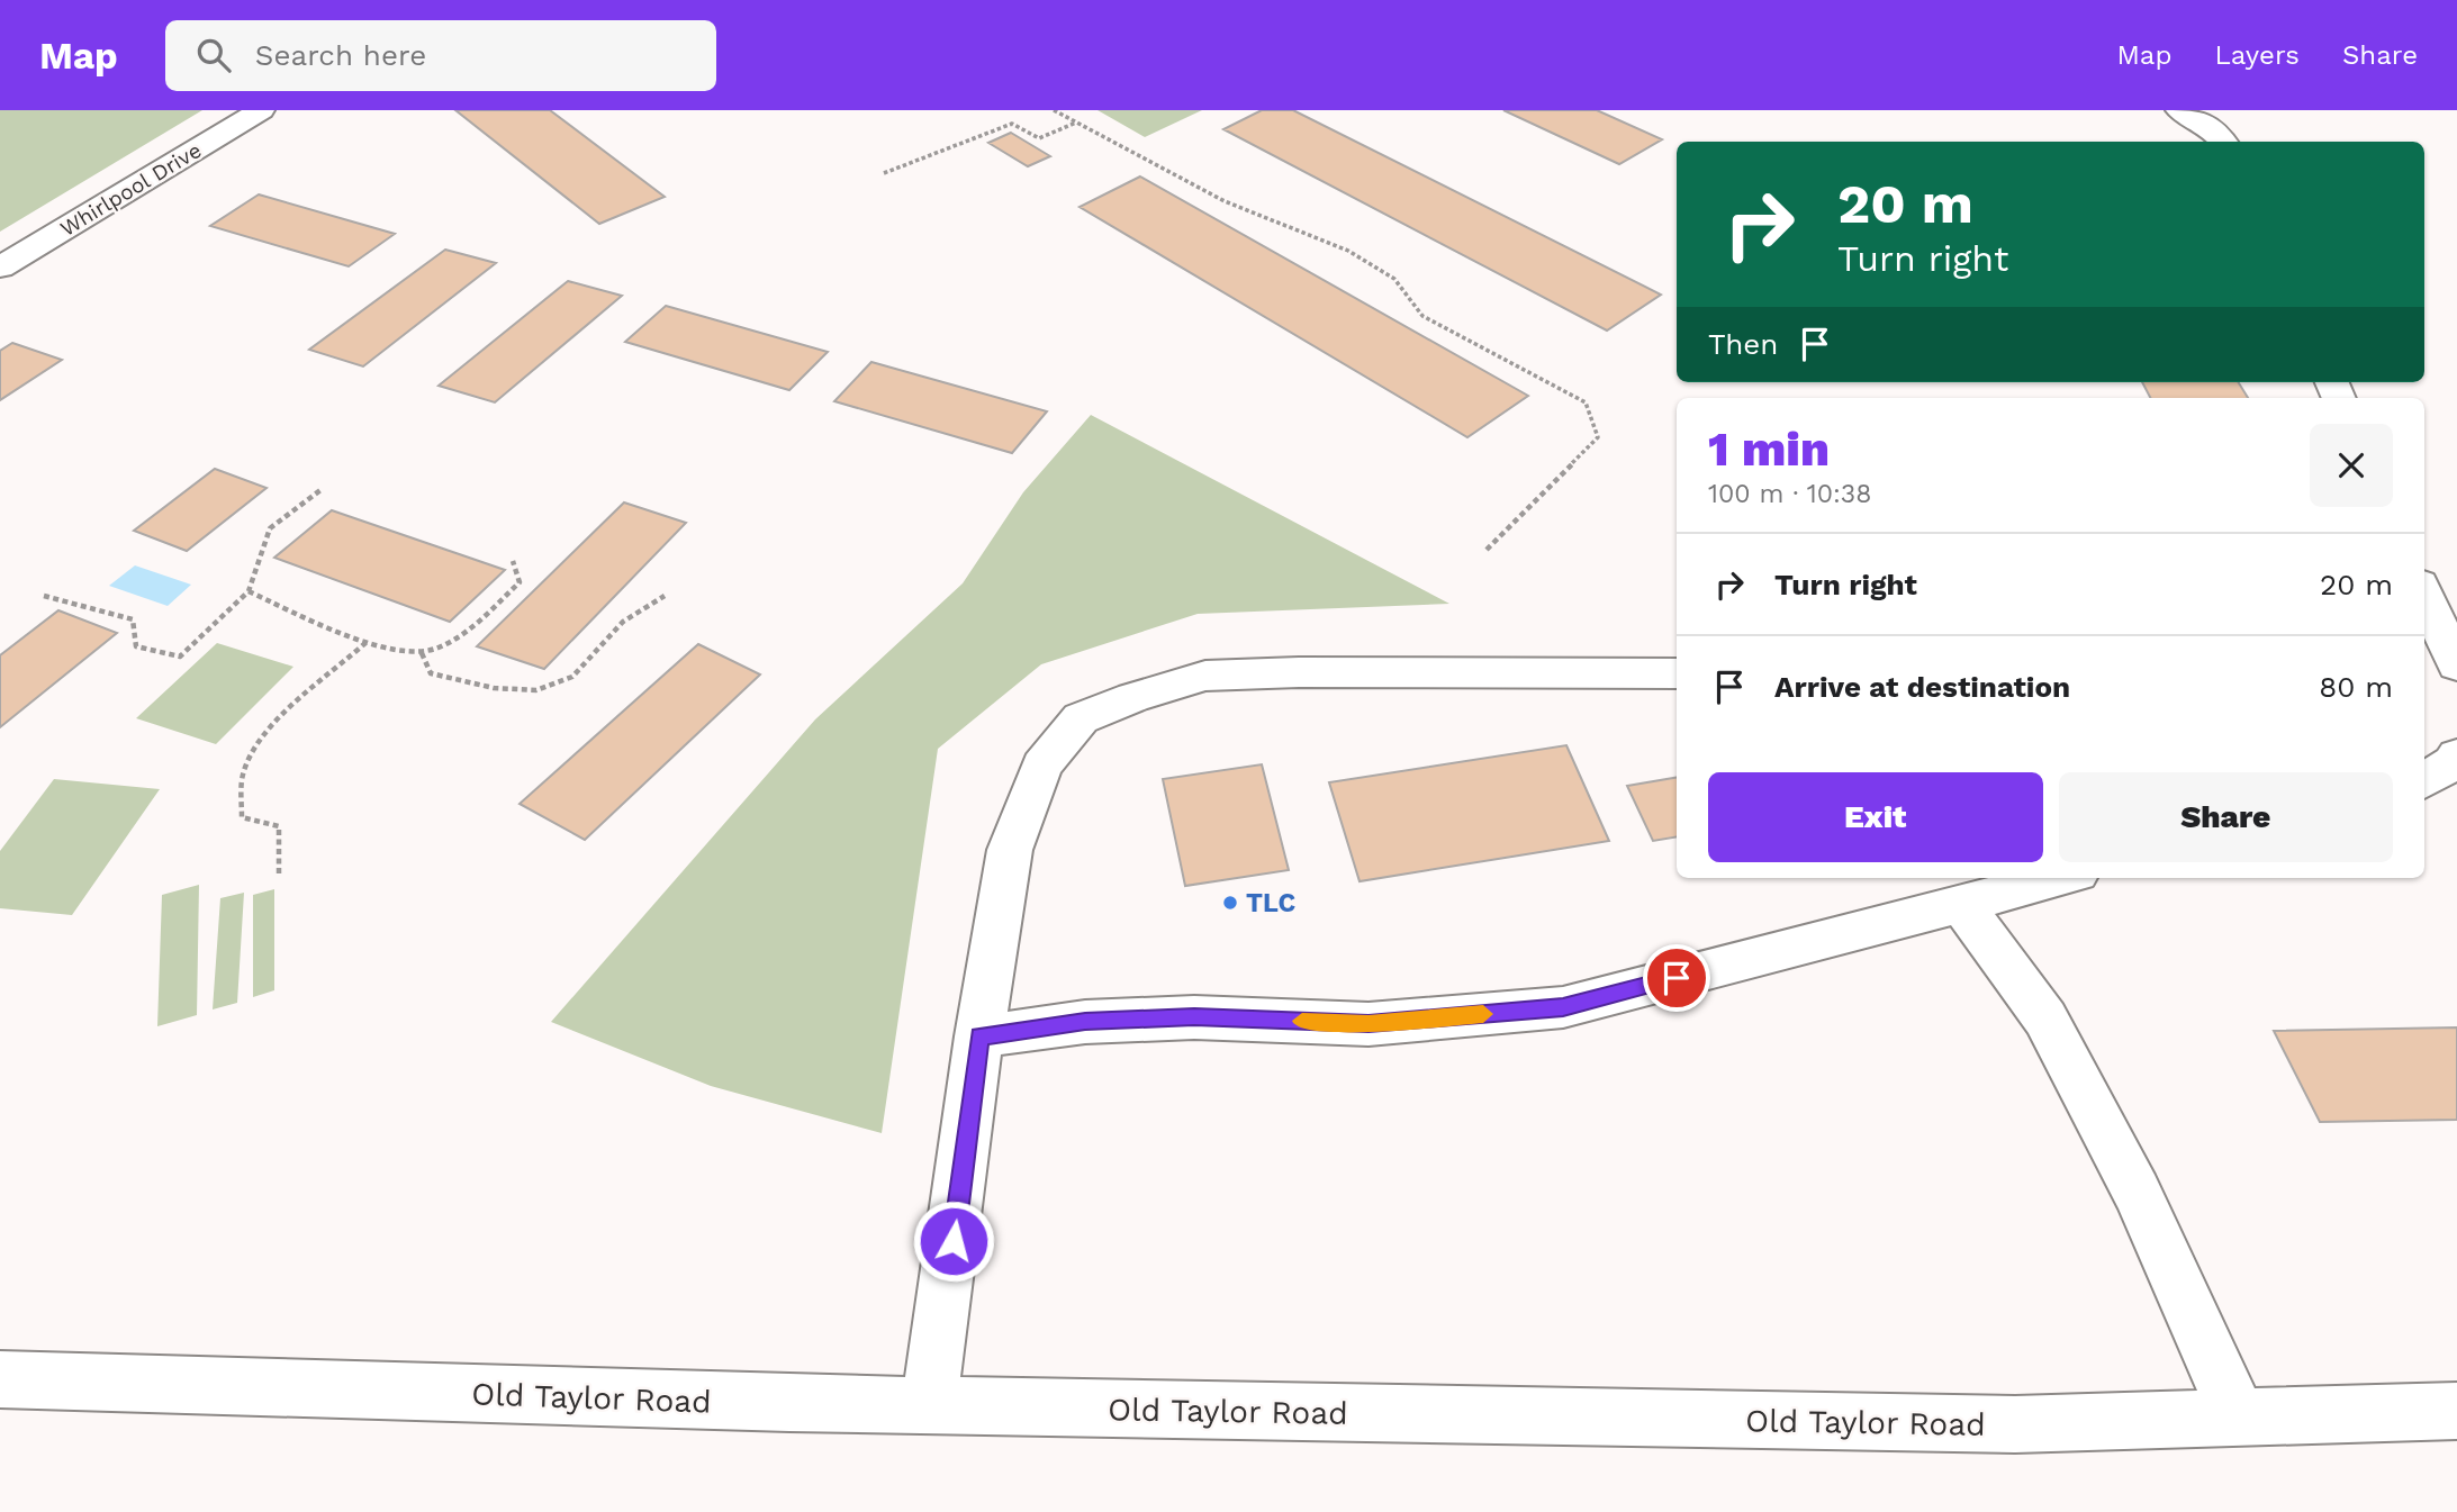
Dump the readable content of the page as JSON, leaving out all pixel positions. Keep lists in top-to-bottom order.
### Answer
{
  "streets": {
    "street": ["Whirlpool Drive", "Old Taylor Road"]
  },
  "places": ["TLC"],
  "page": {
    "header": "Map",
    "search": "Search here",
    "nav": ["Map", "Layers", "Share"],
    "turn": ["20 m", "Turn right"],
    "then": "Then",
    "heading": ["1 min", "100 m · 10:38"],
    "list": [
      {
        "name": "Turn right",
        "value": "20 m"
      },
      {
        "name": "Arrive at destination",
        "value": "80 m"
      }
    ],
    "buttons": ["Exit", "Share"]
  }
}
